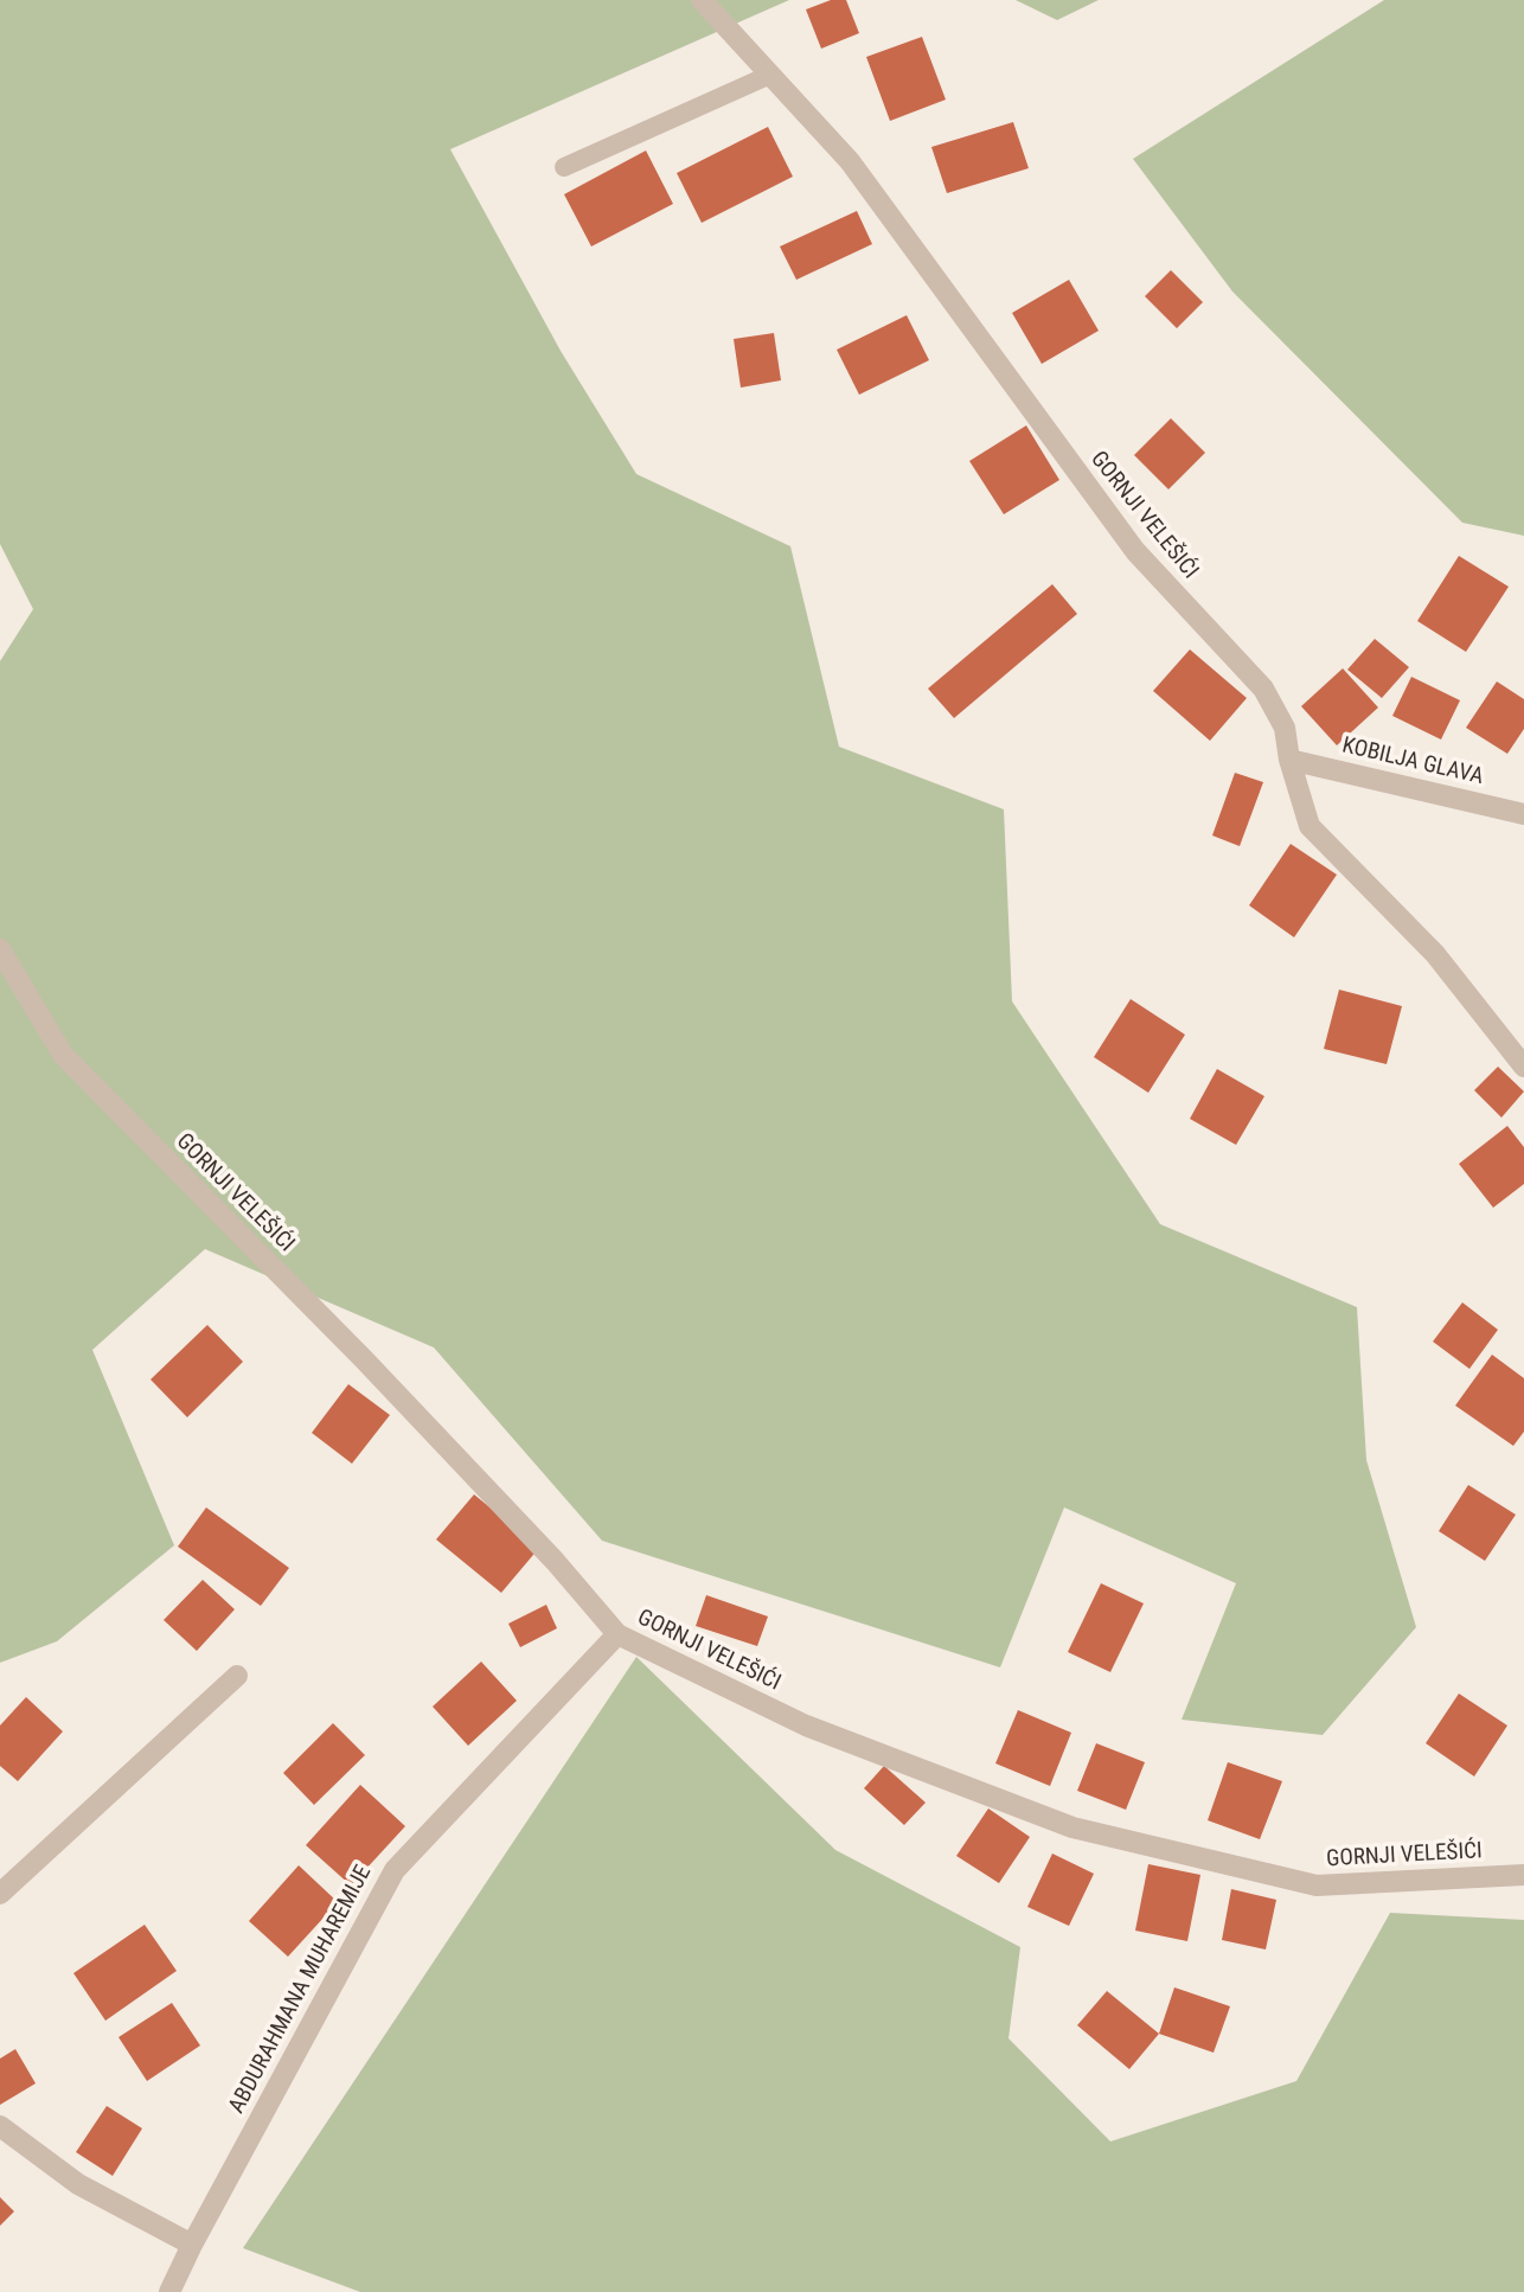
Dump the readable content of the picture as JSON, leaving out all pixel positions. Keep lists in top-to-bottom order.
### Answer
{
  "streets": {
    "street": ["GORNJI VELEŠIĆI", "KOBILJA GLAVA", "ABDURAHMANA MUHAREMIJE"]
  },
  "crossings": [
    ["GORNJI VELEŠIĆI", "KOBILJA GLAVA"],
    ["GORNJI VELEŠIĆI", "ABDURAHMANA MUHAREMIJE"]
  ]
}
